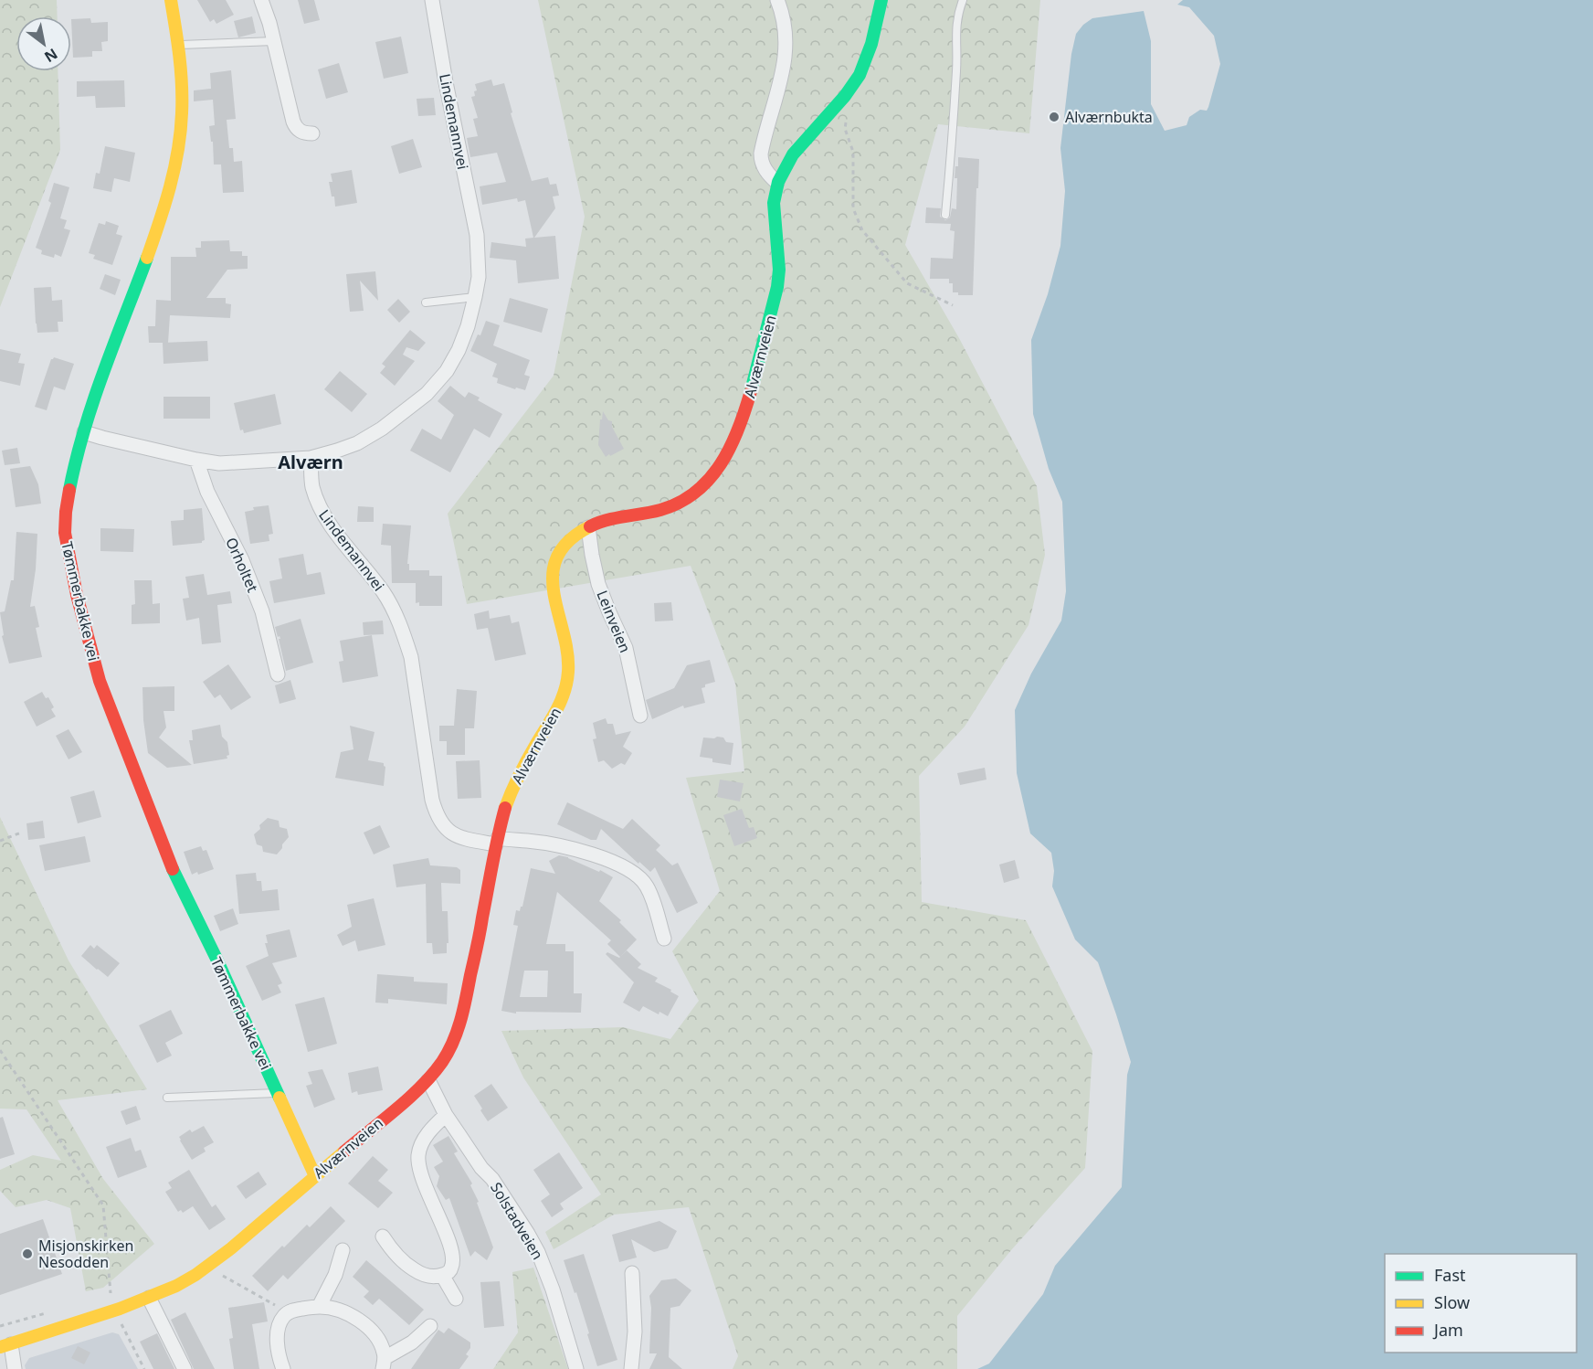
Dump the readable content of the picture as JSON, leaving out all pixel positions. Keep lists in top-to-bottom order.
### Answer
{
  "streets": {
    "main road": ["Alværnveien", "Tømmerbakke vei"],
    "street": [
      "Lindemannvei",
      "Orholtet",
      "Leinveien",
      "Solstadveien"
    ]
  },
  "crossings": [
    ["Lindemannvei", "Alværnveien"],
    ["Alværnveien", "Tømmerbakke vei"],
    ["Alværnveien", "Leinveien"],
    ["Alværnveien", "Solstadveien"]
  ],
  "districts": ["Alværn"],
  "places": ["Alværnbukta", "Misjonskirken Nesodden"],
  "legend": ["Fast", "Slow", "Jam"],
  "north": "bottom right"
}
